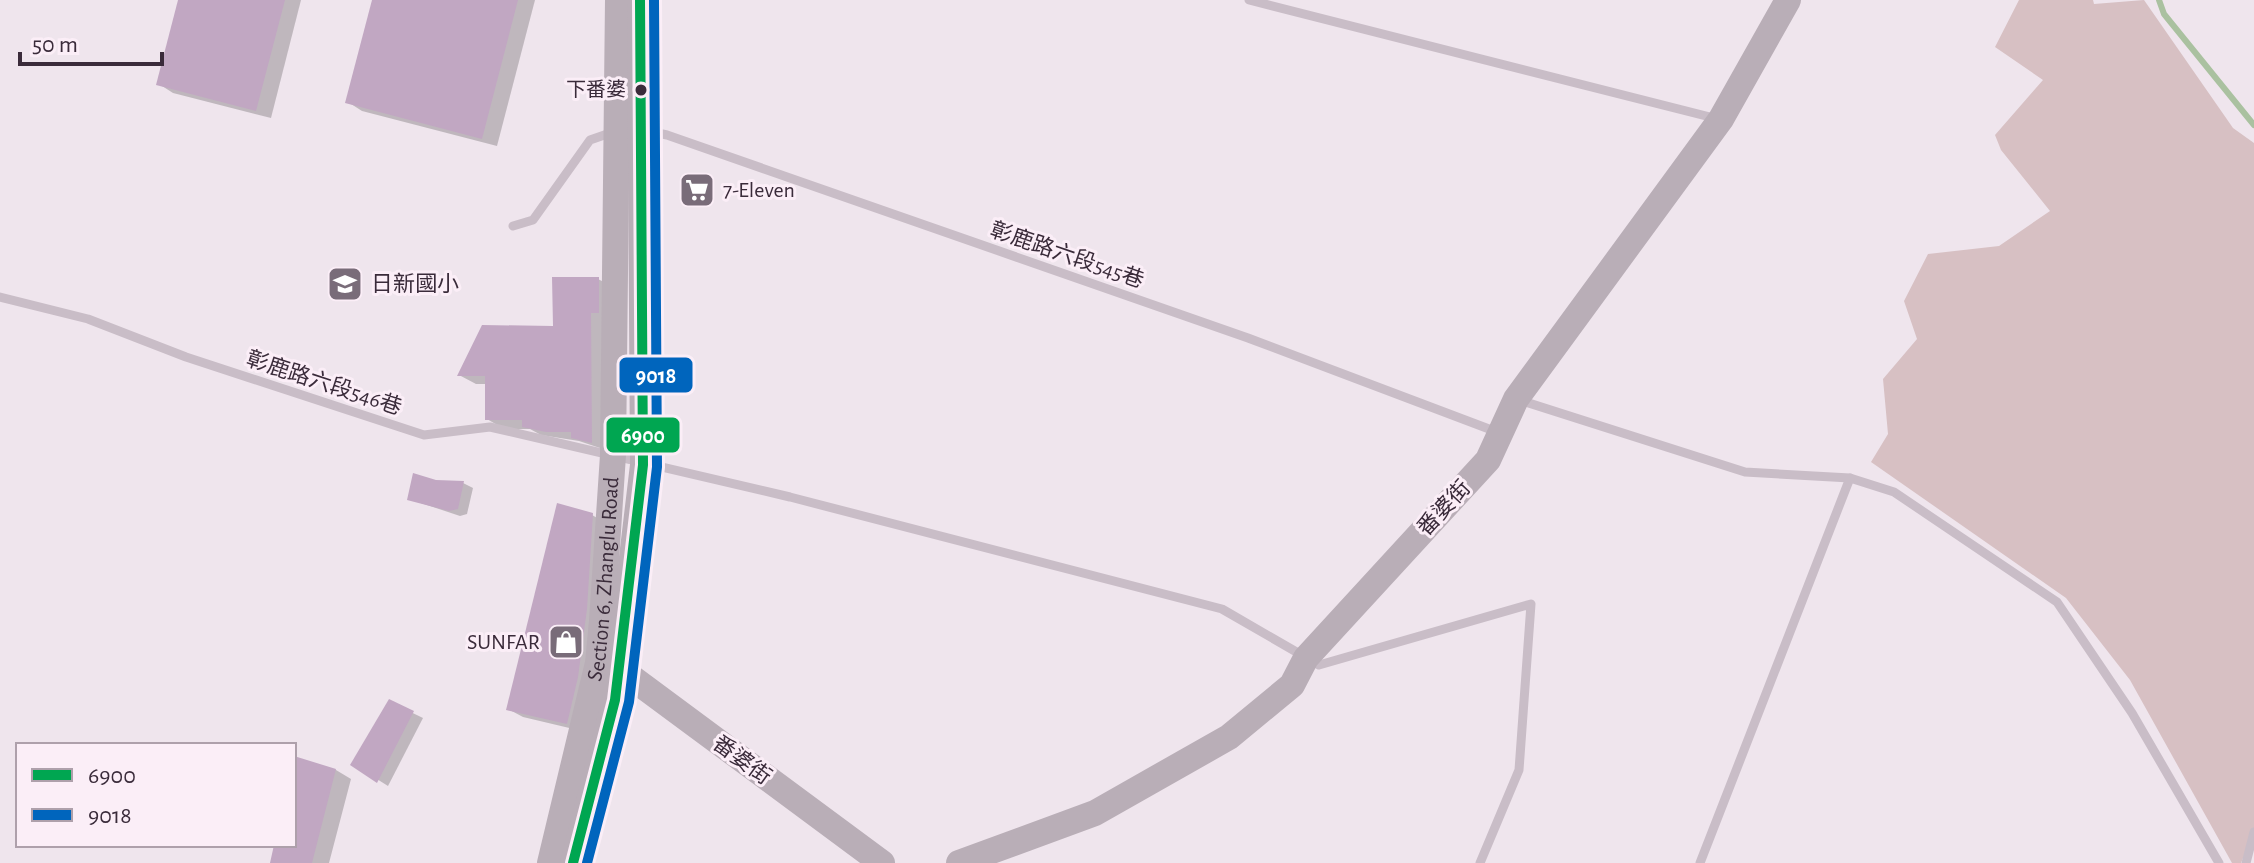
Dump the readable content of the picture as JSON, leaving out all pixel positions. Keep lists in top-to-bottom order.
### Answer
{
  "streets": {
    "main road": ["番婆街", "Section 6, Zhanglu Road"],
    "lane": ["彰鹿路六段545巷", "彰鹿路六段546巷"]
  },
  "crossings": [
    ["彰鹿路六段545巷", "番婆街"],
    ["彰鹿路六段545巷", "Section 6, Zhanglu Road"],
    ["彰鹿路六段546巷", "番婆街"],
    ["彰鹿路六段546巷", "Section 6, Zhanglu Road"],
    ["番婆街", "Section 6, Zhanglu Road"]
  ],
  "places": {
    "other": ["下番婆"],
    "supermarket": ["7-Eleven"],
    "school or university": ["日新國小"],
    "shop": ["SUNFAR"]
  },
  "lines": ["transit line 6900", "transit line 9018"],
  "legend": ["6900", "9018"],
  "scale_bar": "50 m"
}
